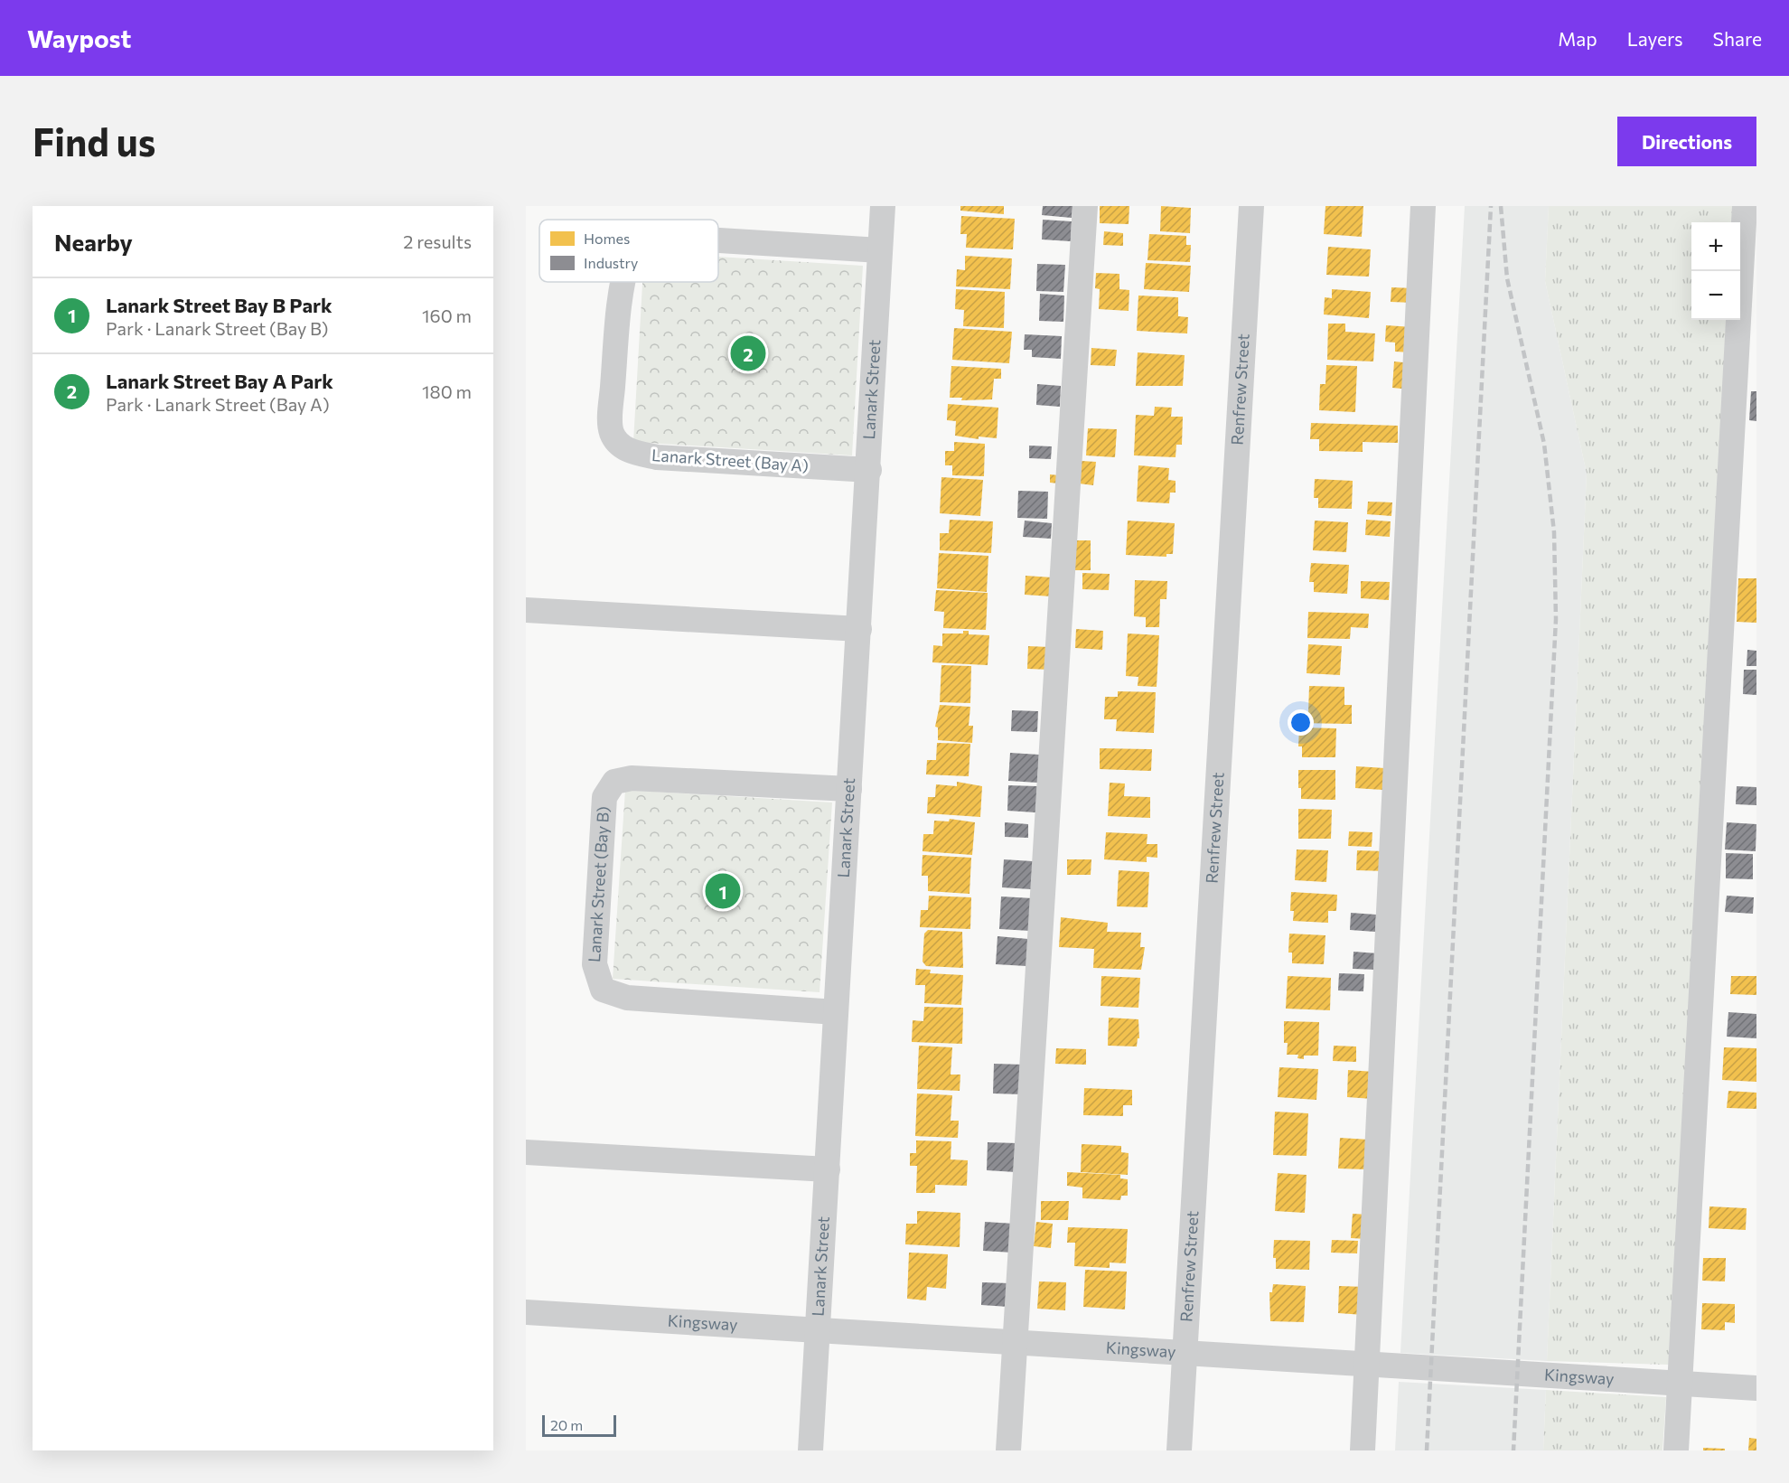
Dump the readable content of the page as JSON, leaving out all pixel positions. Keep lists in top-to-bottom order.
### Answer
{
  "streets": {
    "street": [
      "Lanark Street",
      "Renfrew Street",
      "Lanark Street (Bay A)",
      "Lanark Street (Bay B)",
      "Kingsway"
    ]
  },
  "crossings": [
    ["Lanark Street", "Lanark Street (Bay A)"],
    ["Lanark Street", "Lanark Street (Bay B)"],
    ["Lanark Street", "Kingsway"],
    ["Renfrew Street", "Kingsway"]
  ],
  "legend": ["Homes", "Industry"],
  "scale_bar": "20 m",
  "page": {
    "header": "Waypost",
    "nav": ["Map", "Layers", "Share"],
    "buttons": "Directions",
    "title": "Find us",
    "heading": ["Nearby", "2 results"],
    "map_buttons": ["+", "−"],
    "list": [
      {
        "mark": "1",
        "name": "Lanark Street Bay B Park",
        "note": "Park · Lanark Street (Bay B)",
        "value": "160 m"
      },
      {
        "mark": "2",
        "name": "Lanark Street Bay A Park",
        "note": "Park · Lanark Street (Bay A)",
        "value": "180 m"
      }
    ],
    "pins": ["2", "1"],
    "scale": "20 m"
  }
}
